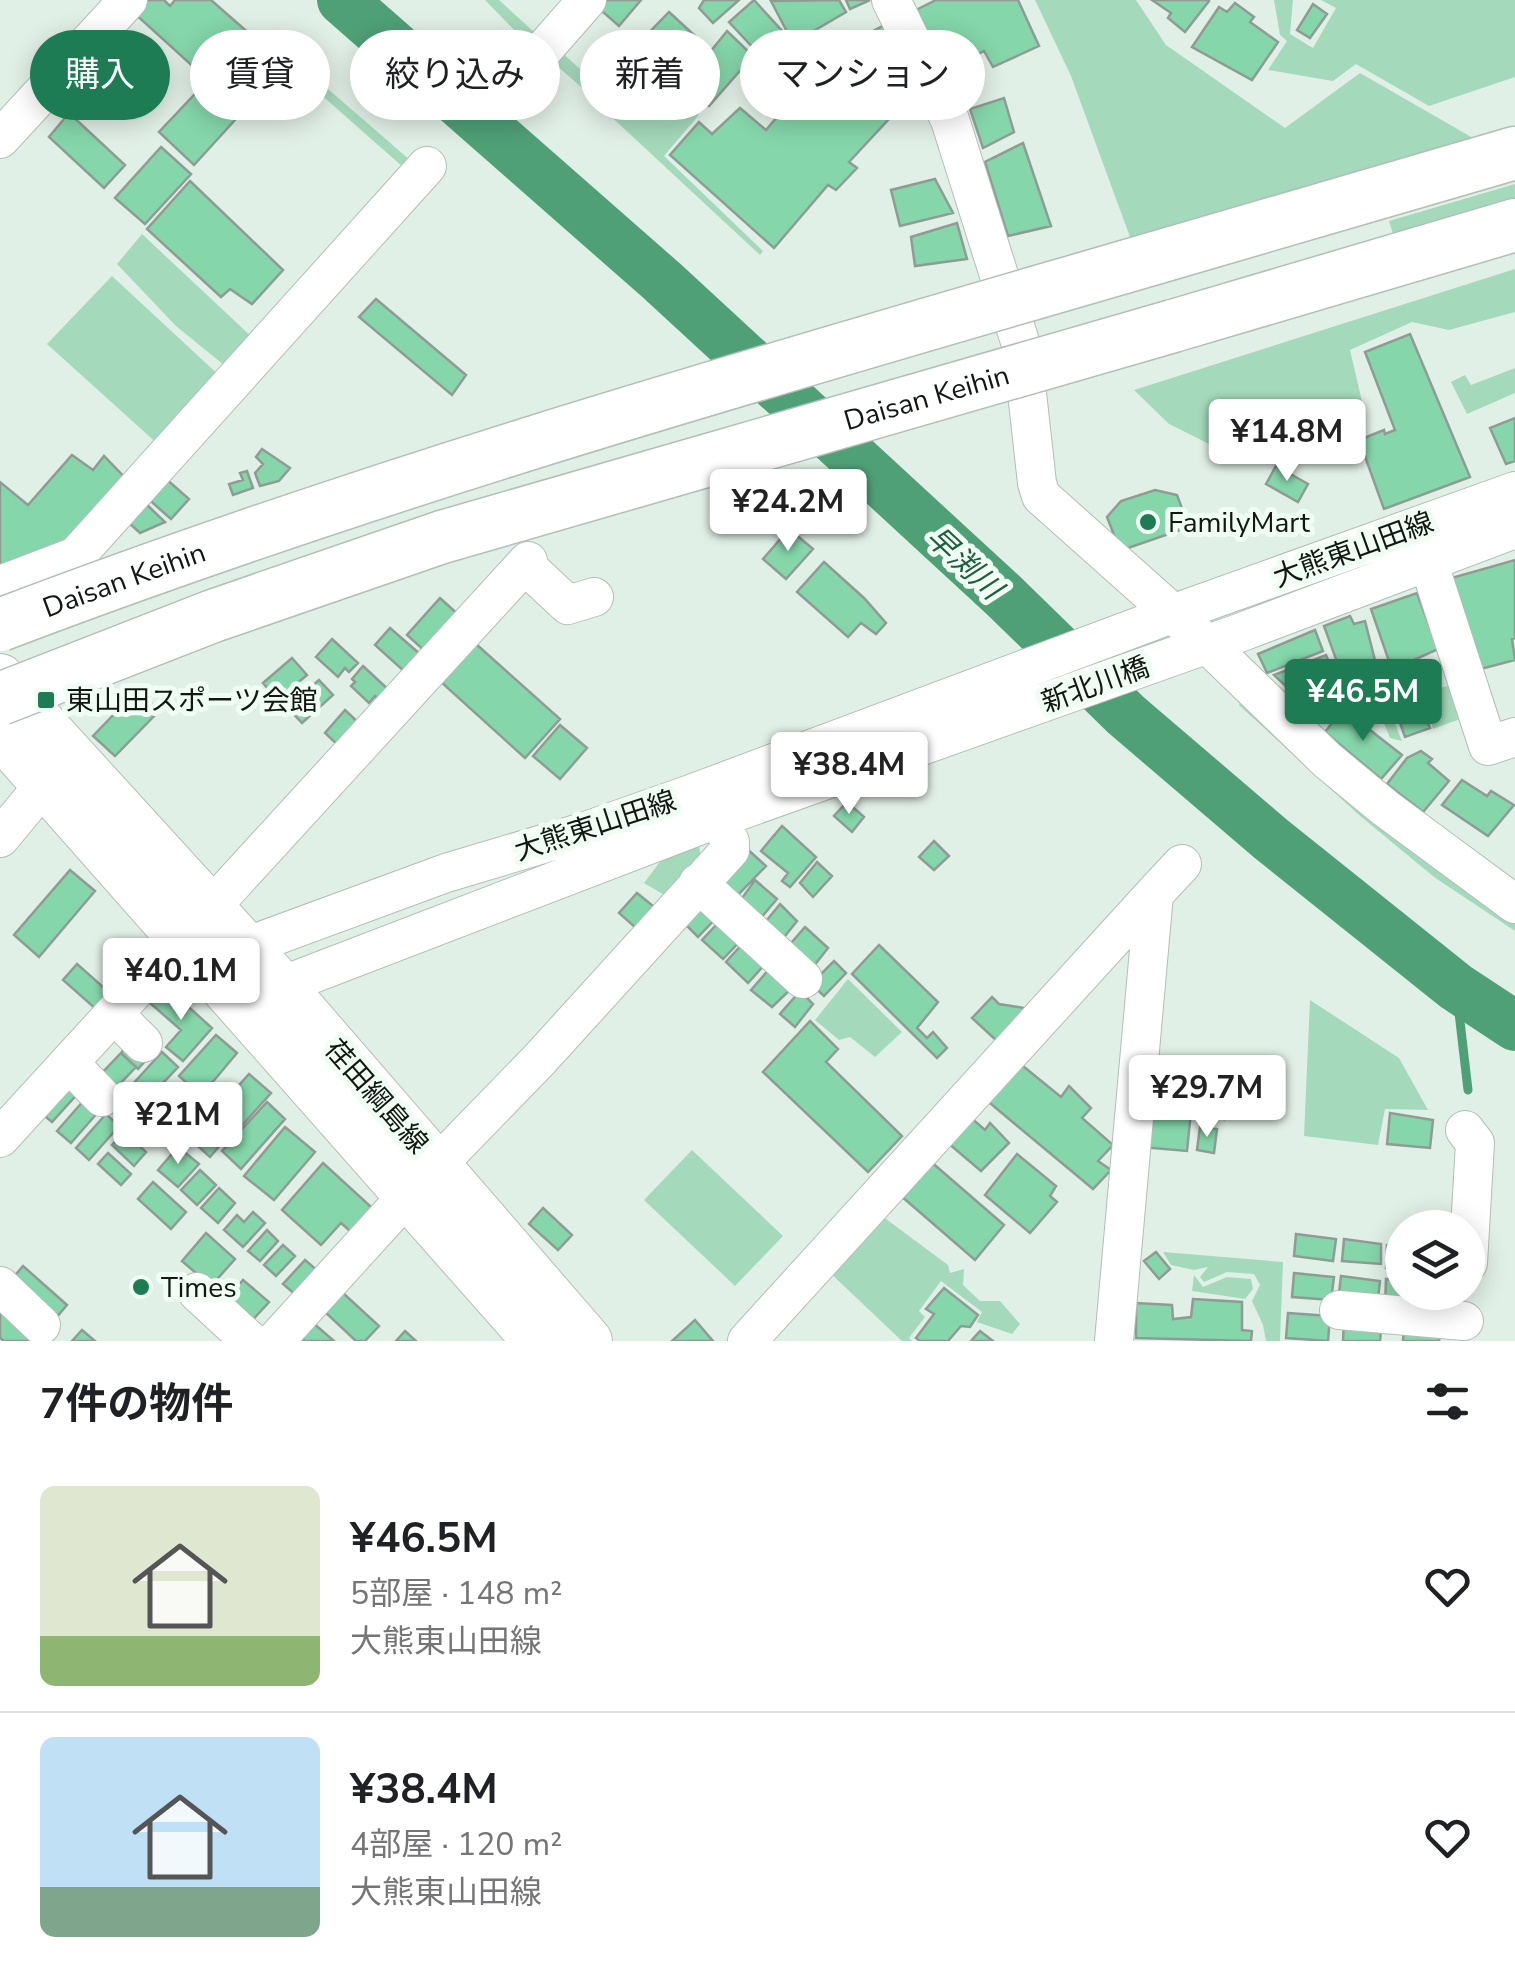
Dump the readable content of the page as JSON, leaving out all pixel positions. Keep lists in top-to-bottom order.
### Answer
{
  "streets": {
    "highway": ["Daisan Keihin"],
    "main road": ["荏田綱島線"],
    "street": ["大熊東山田線", "新北川橋"]
  },
  "crossings": [
    ["Daisan Keihin", "荏田綱島線"],
    ["大熊東山田線", "新北川橋"],
    ["大熊東山田線", "荏田綱島線"]
  ],
  "water": ["早渕川"],
  "places": {
    "other": ["FamilyMart", "Times"],
    "transit": ["東山田スポーツ会館"]
  },
  "page": {
    "chip": [
      "購入",
      "賃貸",
      "絞り込み",
      "新着",
      "マンション"
    ],
    "price": [
      "¥14.8M",
      "¥24.2M",
      "¥46.5M",
      "¥38.4M",
      "¥40.1M",
      "¥29.7M",
      "¥21M"
    ],
    "heading": "7件の物件",
    "list": [
      {
        "name": "¥46.5M",
        "note": "5部屋 · 148 m² · 大熊東山田線"
      },
      {
        "name": "¥38.4M",
        "note": "4部屋 · 120 m² · 大熊東山田線"
      }
    ]
  }
}
